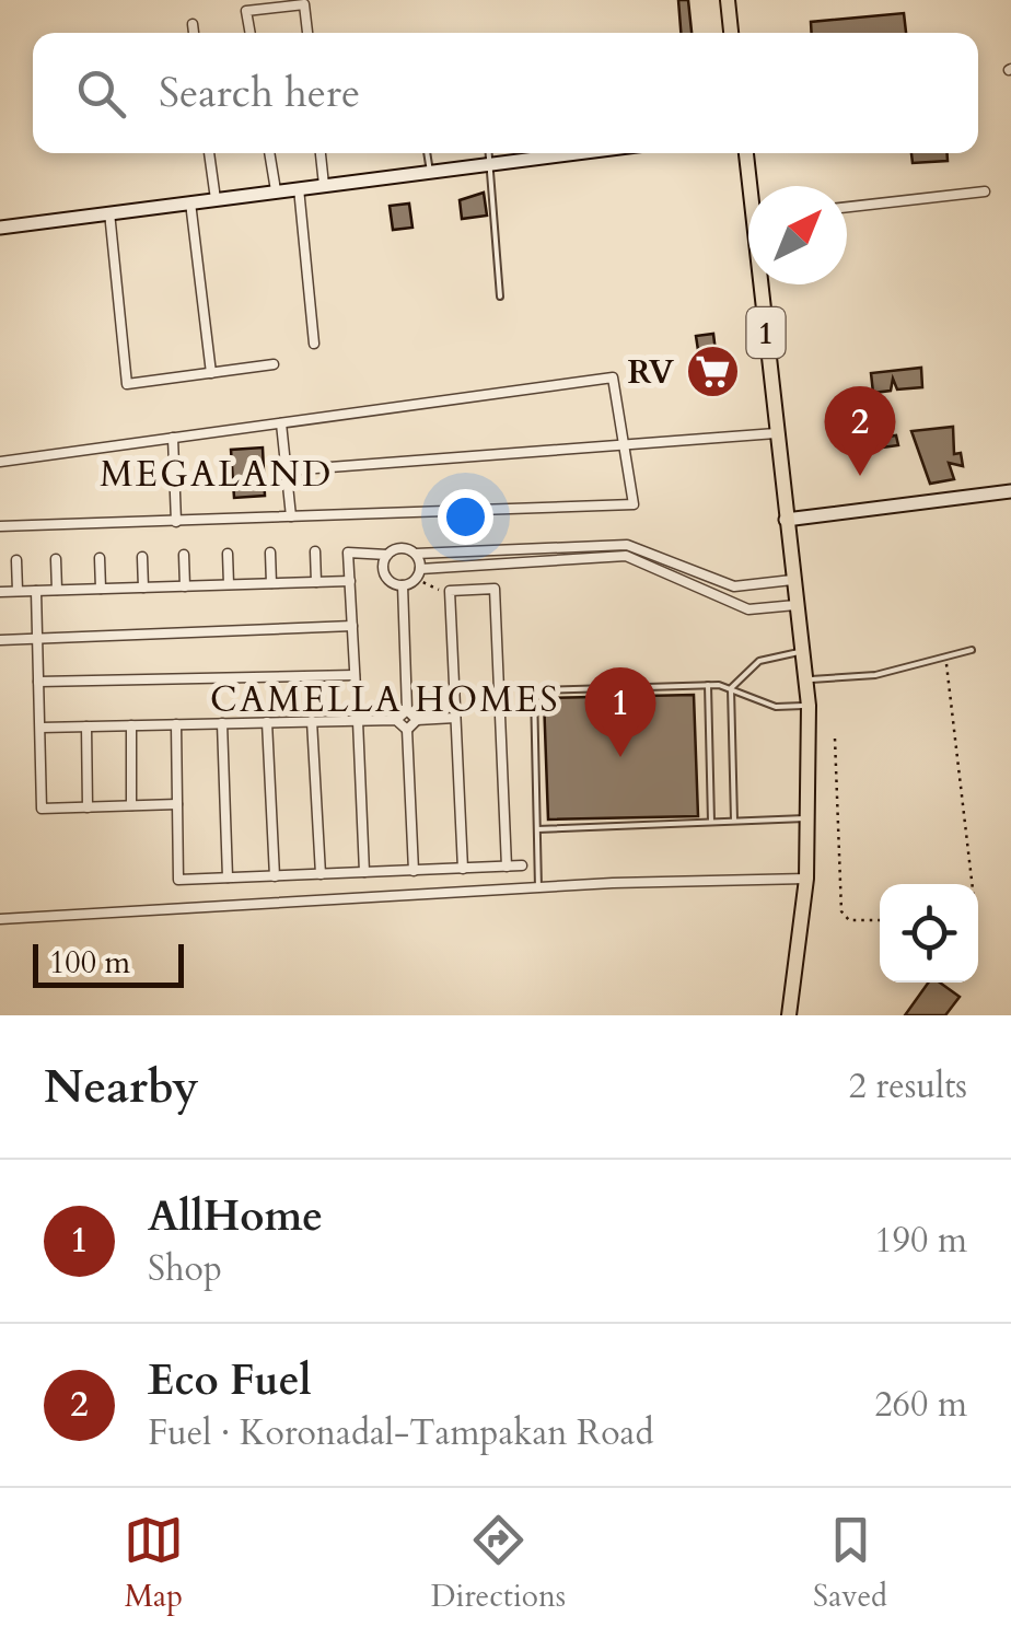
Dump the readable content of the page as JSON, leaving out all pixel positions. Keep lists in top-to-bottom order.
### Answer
{
  "streets": {
    "highway": ["1"]
  },
  "districts": ["MEGALAND", "CAMELLA HOMES"],
  "places": {
    "supermarket": ["RV"]
  },
  "scale_bar": "100 m",
  "north": "top right",
  "page": {
    "search": "Search here",
    "pins": ["2", "1"],
    "scale": "100 m",
    "heading": ["Nearby", "2 results"],
    "list": [
      {
        "mark": "1",
        "name": "AllHome",
        "note": "Shop",
        "value": "190 m"
      },
      {
        "mark": "2",
        "name": "Eco Fuel",
        "note": "Fuel · Koronadal-Tampakan Road",
        "value": "260 m"
      }
    ],
    "nav": ["Map", "Directions", "Saved"]
  }
}
